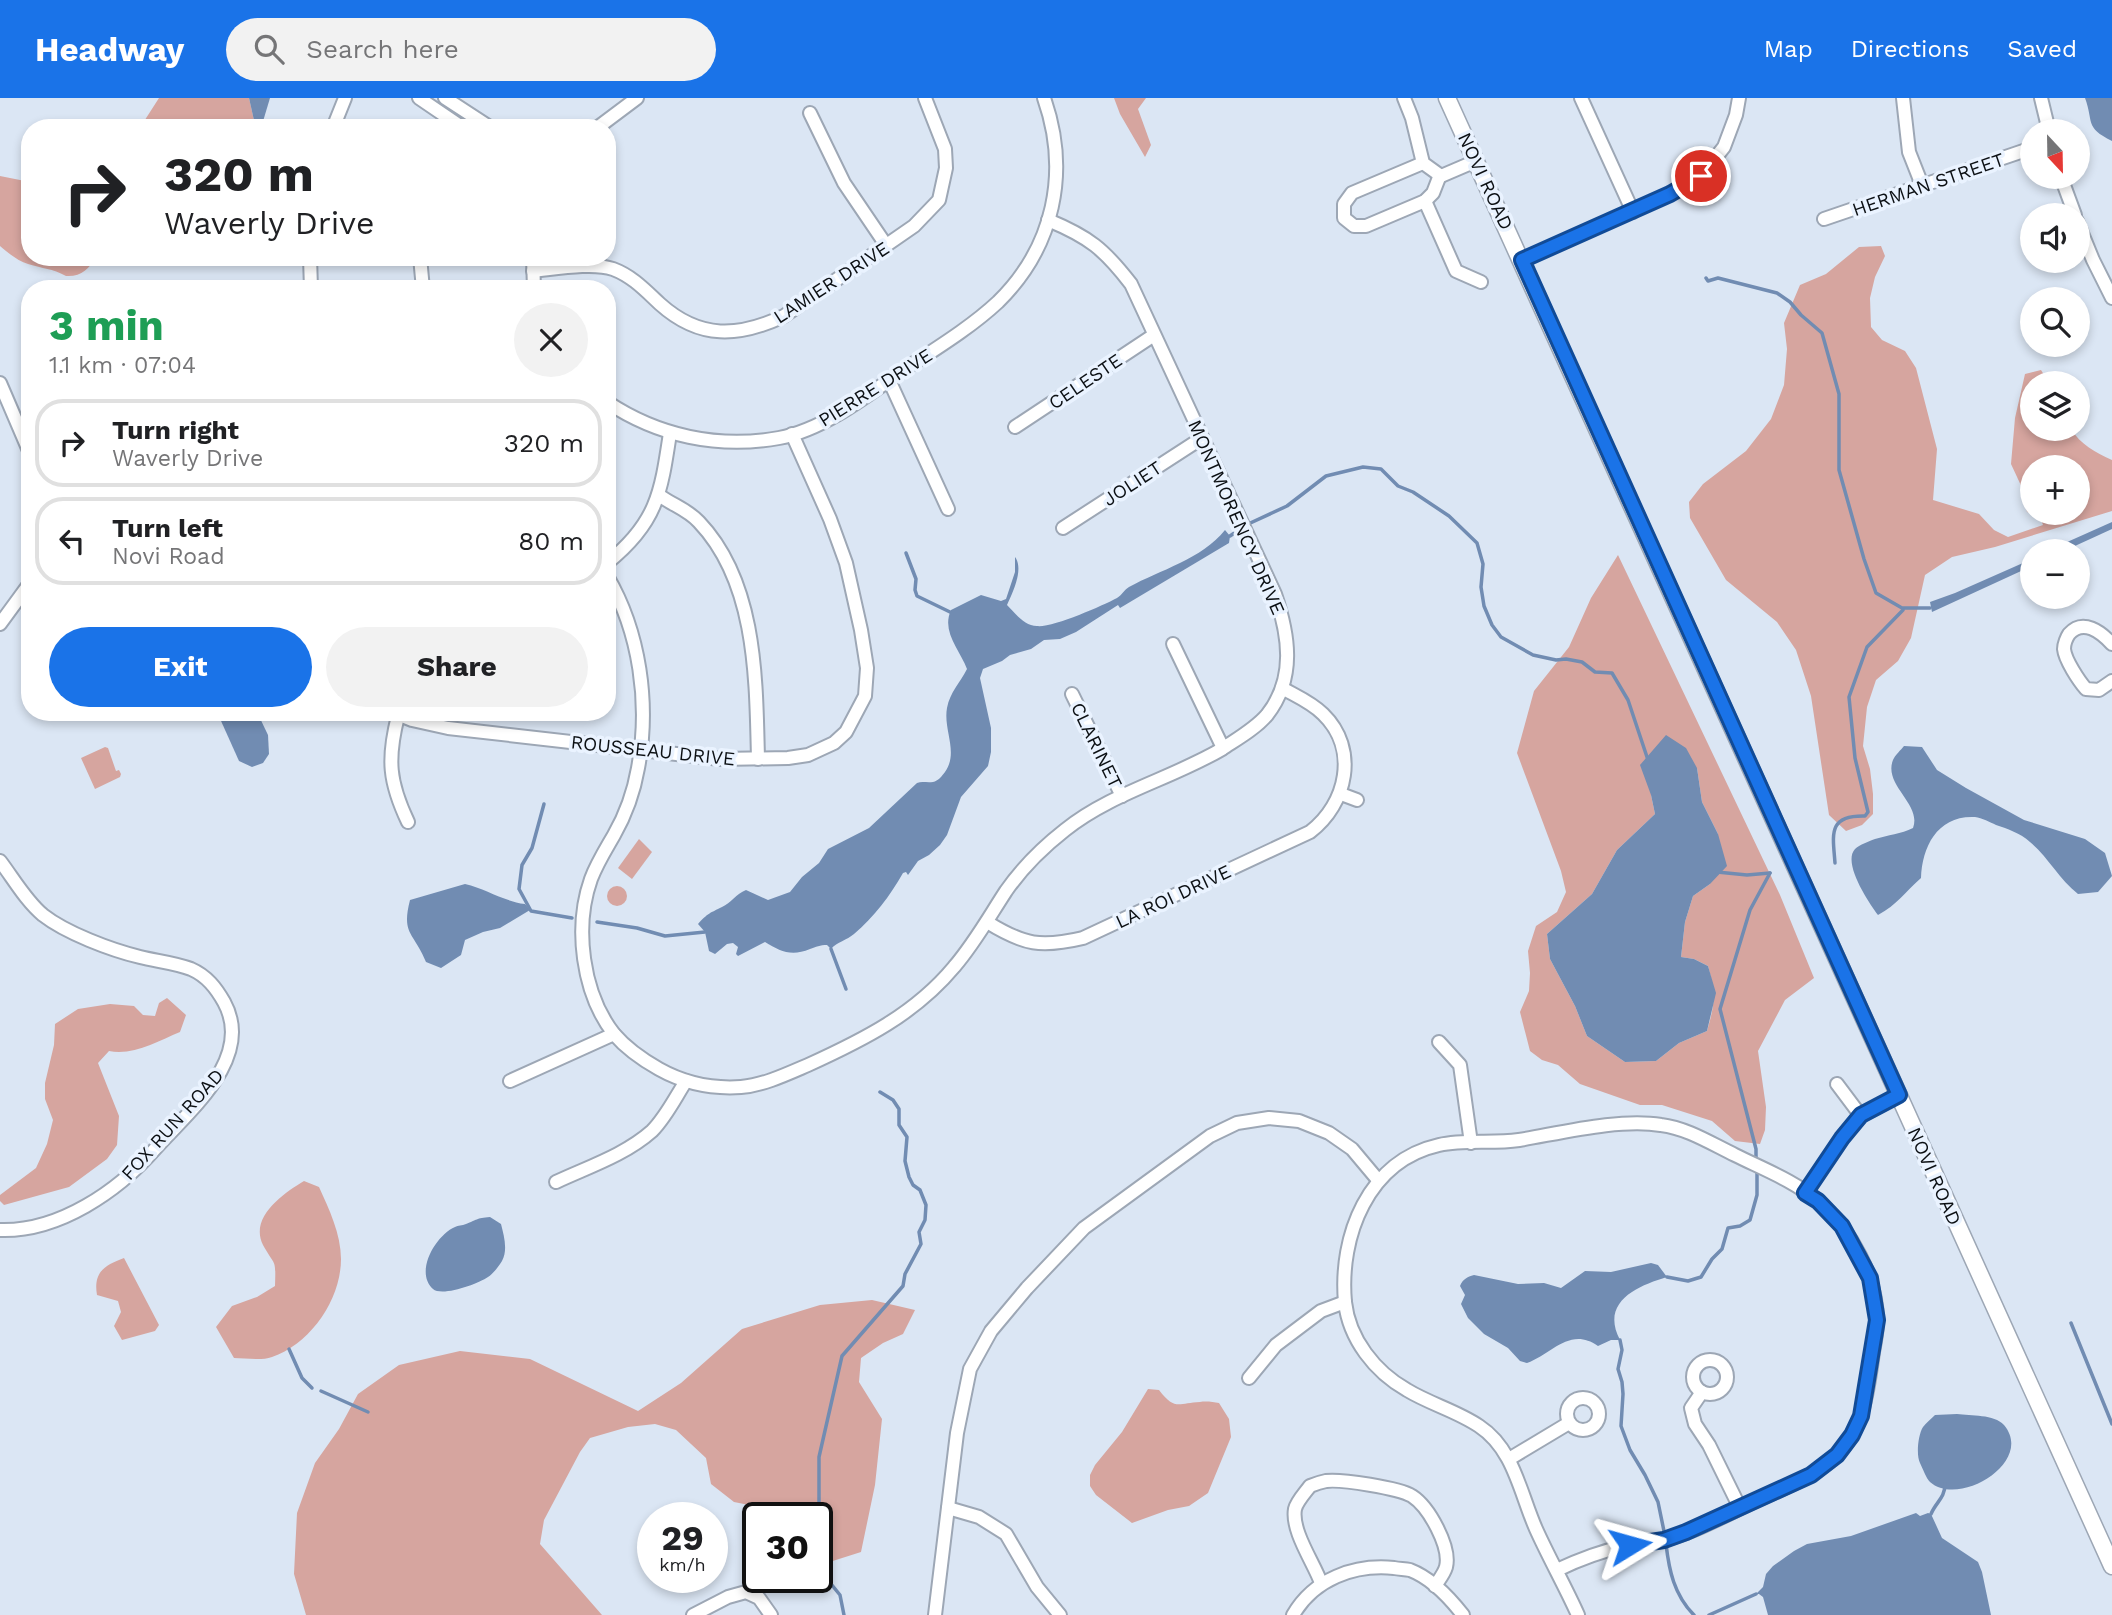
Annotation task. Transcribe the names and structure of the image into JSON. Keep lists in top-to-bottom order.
{
  "streets": {
    "main road": ["NOVI ROAD"],
    "street": [
      "HERMAN STREET",
      "LAMIER DRIVE",
      "CELESTE",
      "PIERRE DRIVE",
      "JOLIET",
      "MONTMORENCY DRIVE",
      "CLARINET",
      "ROUSSEAU DRIVE",
      "LA ROI DRIVE",
      "FOX RUN ROAD"
    ]
  },
  "crossings": [
    ["CELESTE", "MONTMORENCY DRIVE"],
    ["PIERRE DRIVE", "MONTMORENCY DRIVE"],
    ["PIERRE DRIVE", "ROUSSEAU DRIVE"],
    ["JOLIET", "MONTMORENCY DRIVE"],
    ["MONTMORENCY DRIVE", "CLARINET"],
    ["MONTMORENCY DRIVE", "ROUSSEAU DRIVE"],
    ["MONTMORENCY DRIVE", "LA ROI DRIVE"]
  ],
  "north": "bottom",
  "page": {
    "header": "Headway",
    "search": "Search here",
    "nav": ["Map", "Directions", "Saved"],
    "map_buttons": ["+", "−"],
    "turn": ["320 m", "Waverly Drive"],
    "heading": ["3 min", "1.1 km · 07:04"],
    "list": [
      {
        "name": "Turn right",
        "note": "Waverly Drive",
        "value": "320 m"
      },
      {
        "name": "Turn left",
        "note": "Novi Road",
        "value": "80 m"
      }
    ],
    "buttons": ["Exit", "Share"],
    "speed": "29 km/h",
    "limit": "30"
  }
}
